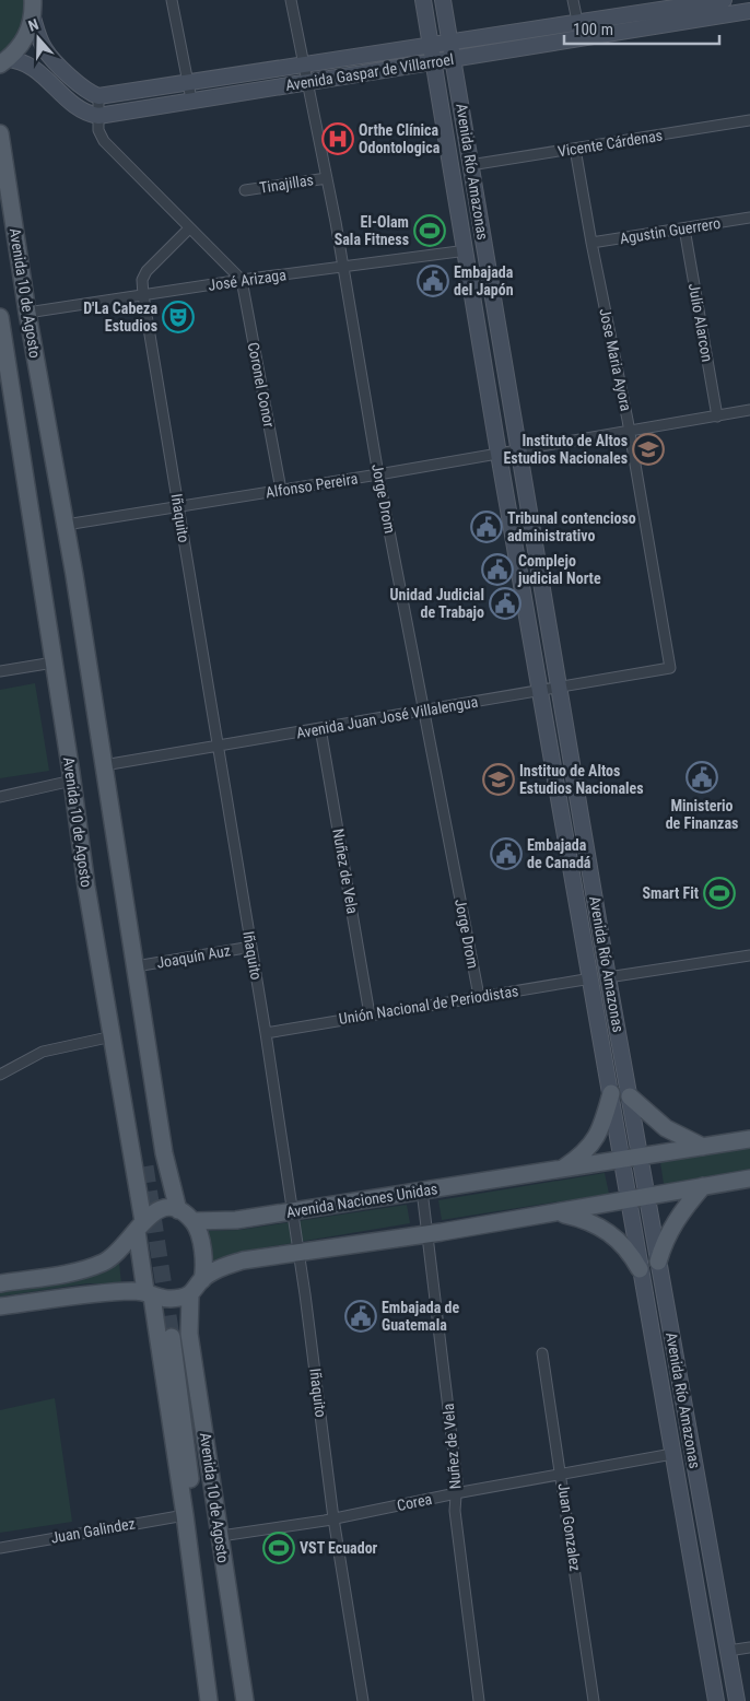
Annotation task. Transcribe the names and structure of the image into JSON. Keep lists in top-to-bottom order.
{
  "streets": {
    "main road": [
      "Avenida Gaspar de Villarroel",
      "Avenida Río Amazonas",
      "Avenida 10 de Agosto",
      "Avenida Naciones Unidas"
    ],
    "street": [
      "Vicente Cárdenas",
      "Tinajillas",
      "Agustin Guerrero",
      "José Arizaga",
      "Julio Alarcon",
      "Jose Maria Ayora",
      "Coronel Conor",
      "Alfonso Pereira",
      "Jorge Drom",
      "Iñaquito",
      "Avenida Juan José Villalengua",
      "Nuñez de Vela",
      "Joaquín Auz",
      "Unión Nacional de Periodistas",
      "Corea",
      "Juan Gonzalez",
      "Juan Galindez"
    ]
  },
  "crossings": [
    ["Avenida Gaspar de Villarroel", "Avenida Río Amazonas"],
    ["Avenida Gaspar de Villarroel", "Jorge Drom"],
    ["Vicente Cárdenas", "Avenida Río Amazonas"],
    ["Vicente Cárdenas", "Jose Maria Ayora"],
    ["Avenida Río Amazonas", "José Arizaga"],
    ["Avenida Río Amazonas", "Alfonso Pereira"],
    ["Avenida Río Amazonas", "Avenida Juan José Villalengua"],
    ["Avenida Río Amazonas", "Unión Nacional de Periodistas"],
    ["Avenida Río Amazonas", "Avenida Naciones Unidas"],
    ["Avenida Río Amazonas", "Corea"],
    ["Tinajillas", "Jorge Drom"],
    ["Agustin Guerrero", "Julio Alarcon"],
    ["Agustin Guerrero", "Jose Maria Ayora"],
    ["José Arizaga", "Avenida 10 de Agosto"],
    ["José Arizaga", "Coronel Conor"],
    ["José Arizaga", "Jorge Drom"],
    ["José Arizaga", "Iñaquito"],
    ["Avenida 10 de Agosto", "Alfonso Pereira"],
    ["Avenida 10 de Agosto", "Avenida Juan José Villalengua"],
    ["Avenida 10 de Agosto", "Joaquín Auz"],
    ["Avenida 10 de Agosto", "Avenida Naciones Unidas"],
    ["Avenida 10 de Agosto", "Corea"],
    ["Avenida 10 de Agosto", "Juan Galindez"],
    ["Julio Alarcon", "Alfonso Pereira"],
    ["Jose Maria Ayora", "Alfonso Pereira"],
    ["Jose Maria Ayora", "Avenida Juan José Villalengua"],
    ["Coronel Conor", "Alfonso Pereira"],
    ["Alfonso Pereira", "Jorge Drom"],
    ["Alfonso Pereira", "Iñaquito"],
    ["Jorge Drom", "Avenida Juan José Villalengua"],
    ["Jorge Drom", "Unión Nacional de Periodistas"],
    ["Iñaquito", "Avenida Juan José Villalengua"],
    ["Iñaquito", "Joaquín Auz"],
    ["Iñaquito", "Unión Nacional de Periodistas"],
    ["Iñaquito", "Avenida Naciones Unidas"],
    ["Iñaquito", "Corea"],
    ["Avenida Juan José Villalengua", "Nuñez de Vela"],
    ["Nuñez de Vela", "Unión Nacional de Periodistas"],
    ["Nuñez de Vela", "Avenida Naciones Unidas"],
    ["Nuñez de Vela", "Corea"],
    ["Corea", "Juan Gonzalez"]
  ],
  "places": {
    "hospital": ["Orthe Clínica Odontologica"],
    "sports": ["El-Olam Sala Fitness", "Smart Fit", "VST Ecuador"],
    "public building": [
      "Embajada del Japón",
      "Tribunal contencioso administrativo",
      "Complejo judicial Norte",
      "Unidad Judicial de Trabajo",
      "Ministerio de Finanzas",
      "Embajada de Canadá",
      "Embajada de Guatemala"
    ],
    "theatre": ["D'La Cabeza Estudios"],
    "school or university": ["Instituto de Altos Estudios Nacionales", "Instituo de Altos Estudios Nacionales"]
  },
  "scale_bar": "100 m",
  "north": "top"
}
